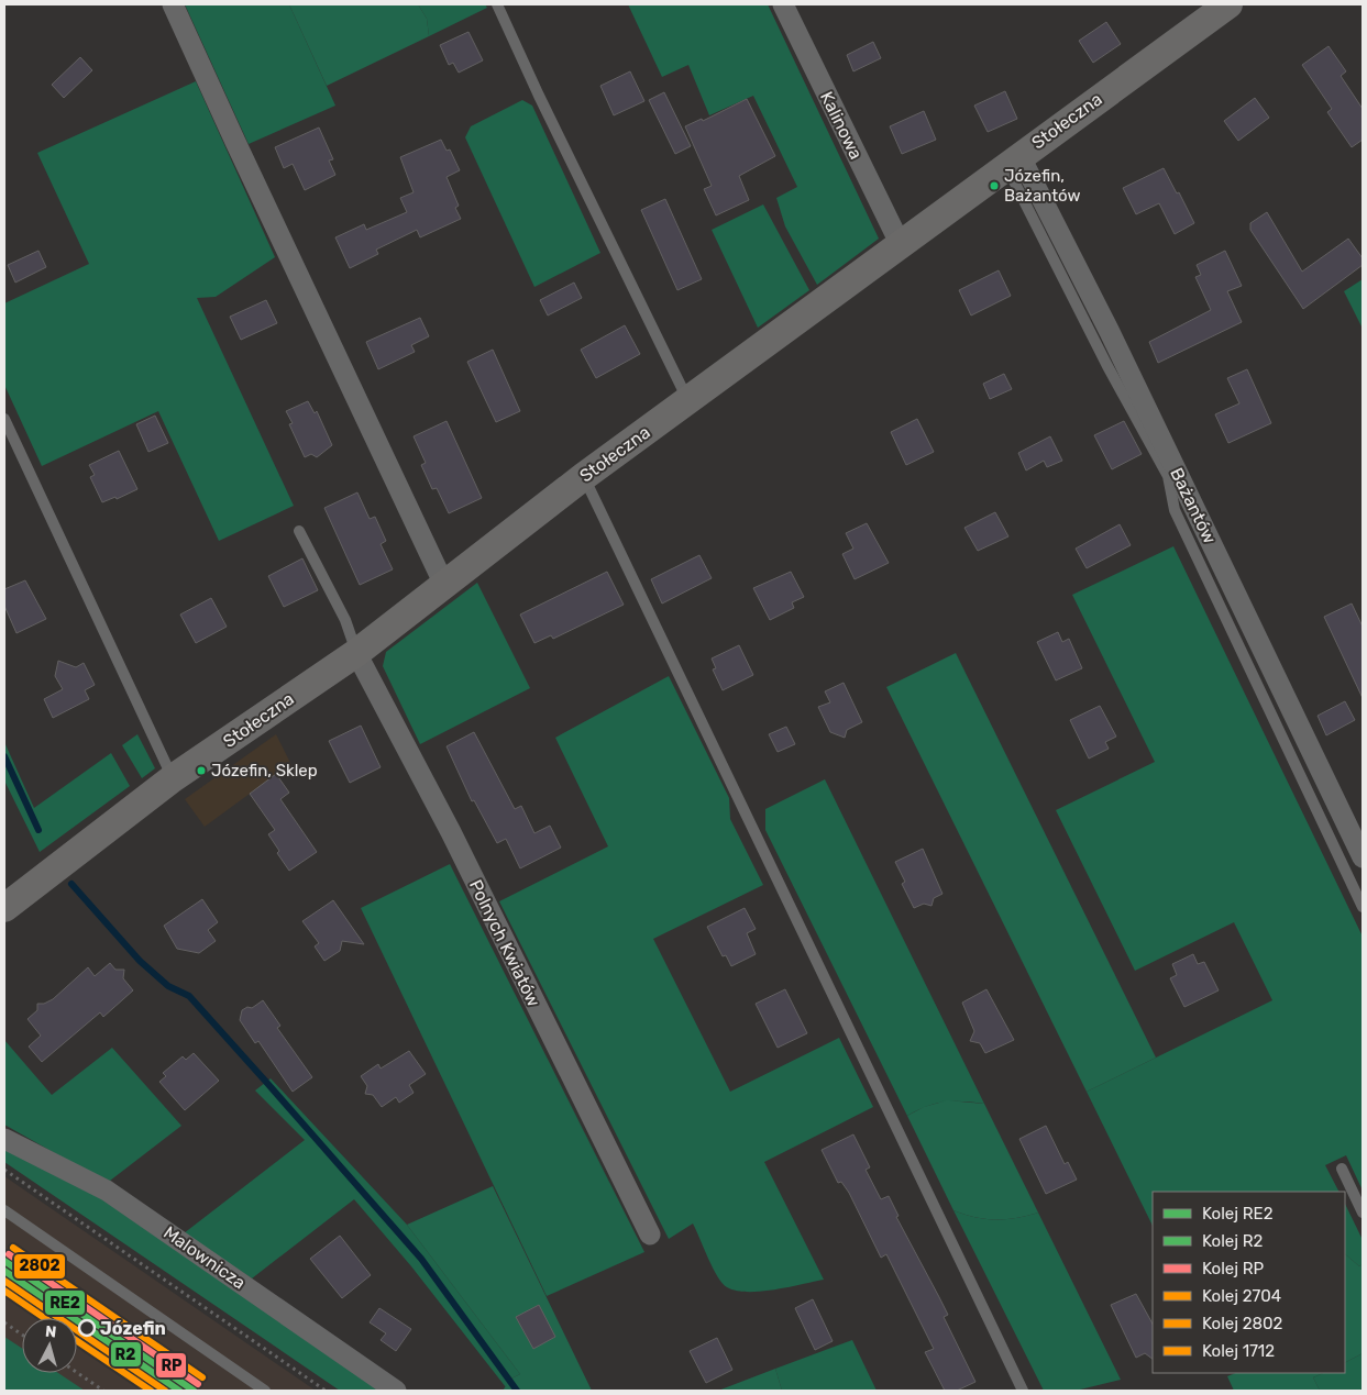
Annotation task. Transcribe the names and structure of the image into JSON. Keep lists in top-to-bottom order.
{
  "streets": {
    "street": [
      "Stołeczna",
      "Kalinowa",
      "Bażantów",
      "Polnych Kwiatów",
      "Malownicza"
    ]
  },
  "crossings": [
    ["Stołeczna", "Kalinowa"],
    ["Stołeczna", "Bażantów"],
    ["Stołeczna", "Polnych Kwiatów"]
  ],
  "places": ["Józefin, Bażantów", "Józefin, Sklep", "Józefin"],
  "lines": [
    "rail line 2802",
    "rail line RP",
    "rail line RE2",
    "rail line R2",
    "rail line 2704",
    "rail line 1712"
  ],
  "legend": [
    "Kolej RE2",
    "Kolej R2",
    "Kolej RP",
    "Kolej 2704",
    "Kolej 2802",
    "Kolej 1712"
  ],
  "north": "top"
}
